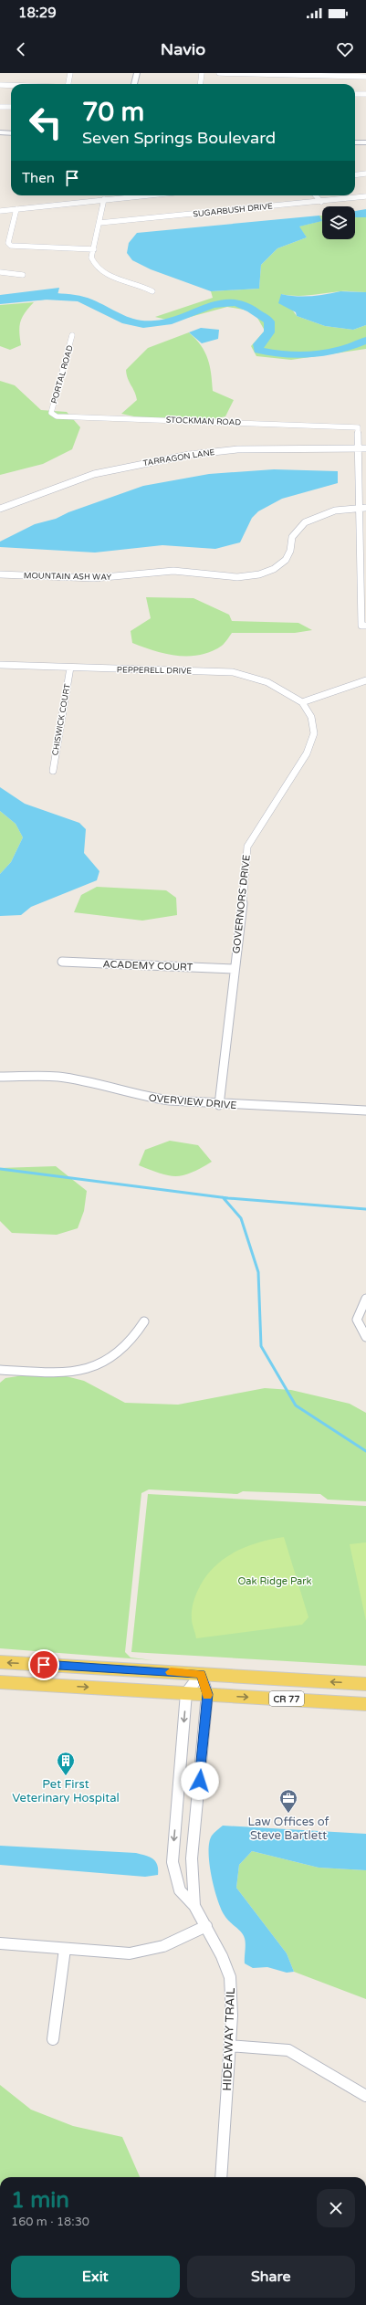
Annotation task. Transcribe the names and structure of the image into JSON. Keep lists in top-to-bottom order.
{
  "streets": {
    "main road": ["CR 77"],
    "street": [
      "SUGARBUSH DRIVE",
      "PORTAL ROAD",
      "STOCKMAN ROAD",
      "TARRAGON LANE",
      "MOUNTAIN ASH WAY",
      "PEPPERELL DRIVE",
      "CHISWICK COURT",
      "GOVERNORS DRIVE",
      "ACADEMY COURT",
      "OVERVIEW DRIVE",
      "HIDEAWAY TRAIL"
    ]
  },
  "crossings": [
    ["PORTAL ROAD", "STOCKMAN ROAD"],
    ["STOCKMAN ROAD", "TARRAGON LANE"],
    ["PEPPERELL DRIVE", "CHISWICK COURT"],
    ["PEPPERELL DRIVE", "GOVERNORS DRIVE"],
    ["GOVERNORS DRIVE", "ACADEMY COURT"],
    ["GOVERNORS DRIVE", "OVERVIEW DRIVE"],
    ["CR 77", "HIDEAWAY TRAIL"]
  ],
  "parks": ["Oak Ridge Park"],
  "places": {
    "building": ["Pet First Veterinary Hospital"],
    "office": ["Law Offices of Steve Bartlett"]
  },
  "page": {
    "status": "18:29",
    "header": "Navio",
    "turn": ["70 m", "Seven Springs Boulevard"],
    "then": "Then",
    "heading": ["1 min", "160 m · 18:30"],
    "buttons": ["Exit", "Share"]
  }
}
